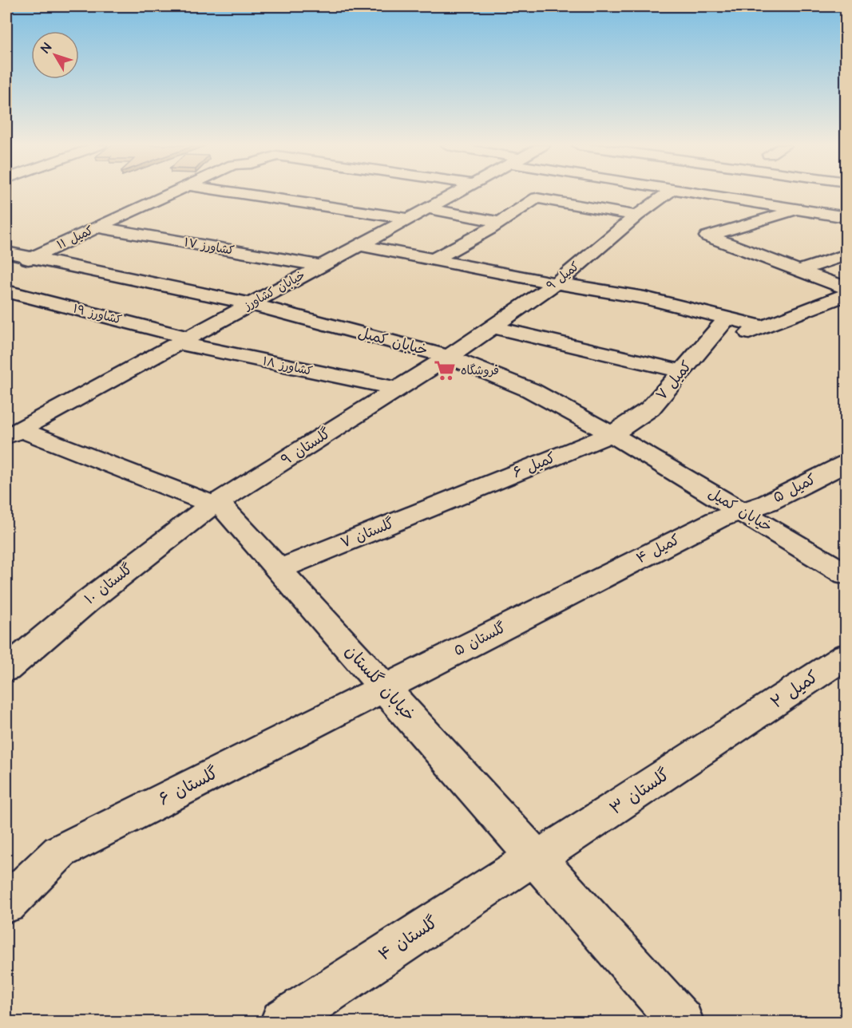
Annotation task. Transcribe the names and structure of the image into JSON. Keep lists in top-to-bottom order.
{
  "streets": {
    "street": [
      "کمیل ۱۱",
      "کشاورز ۱۷",
      "کمیل ۹",
      "خیابان کشاورز",
      "کشاورز ۱۹",
      "خیابان کمیل",
      "کشاورز ۱۸",
      "کمیل ۷",
      "گلستان ۹",
      "کمیل ۶",
      "کمیل ۵",
      "گلستان ۷",
      "کمیل ۴",
      "گلستان ۱۰",
      "گلستان ۵",
      "خیابان گلستان",
      "کمیل ۲",
      "گلستان ۶",
      "گلستان ۳",
      "گلستان ۴"
    ]
  },
  "crossings": [
    ["کمیل ۱۱", "کشاورز ۱۷"],
    ["کمیل ۱۱", "خیابان کمیل"],
    ["کشاورز ۱۷", "خیابان کشاورز"],
    ["کمیل ۹", "خیابان کمیل"],
    ["کمیل ۹", "گلستان ۹"],
    ["خیابان کشاورز", "کشاورز ۱۹"],
    ["خیابان کشاورز", "خیابان کمیل"],
    ["خیابان کشاورز", "کشاورز ۱۸"],
    ["خیابان کشاورز", "خیابان گلستان"],
    ["کشاورز ۱۹", "کشاورز ۱۸"],
    ["خیابان کمیل", "کمیل ۷"],
    ["خیابان کمیل", "گلستان ۹"],
    ["خیابان کمیل", "کمیل ۶"],
    ["خیابان کمیل", "کمیل ۵"],
    ["خیابان کمیل", "کمیل ۴"],
    ["کشاورز ۱۸", "گلستان ۹"],
    ["کمیل ۷", "کمیل ۶"],
    ["گلستان ۹", "گلستان ۱۰"],
    ["گلستان ۹", "خیابان گلستان"],
    ["کمیل ۶", "گلستان ۷"],
    ["کمیل ۵", "کمیل ۴"],
    ["گلستان ۷", "خیابان گلستان"],
    ["کمیل ۴", "گلستان ۵"],
    ["گلستان ۱۰", "خیابان گلستان"],
    ["گلستان ۵", "خیابان گلستان"],
    ["گلستان ۵", "گلستان ۶"],
    ["خیابان گلستان", "گلستان ۶"],
    ["خیابان گلستان", "گلستان ۳"],
    ["خیابان گلستان", "گلستان ۴"],
    ["کمیل ۲", "گلستان ۳"],
    ["گلستان ۳", "گلستان ۴"]
  ],
  "places": {
    "supermarket": ["فروشگاه"]
  },
  "north": "top left"
}
